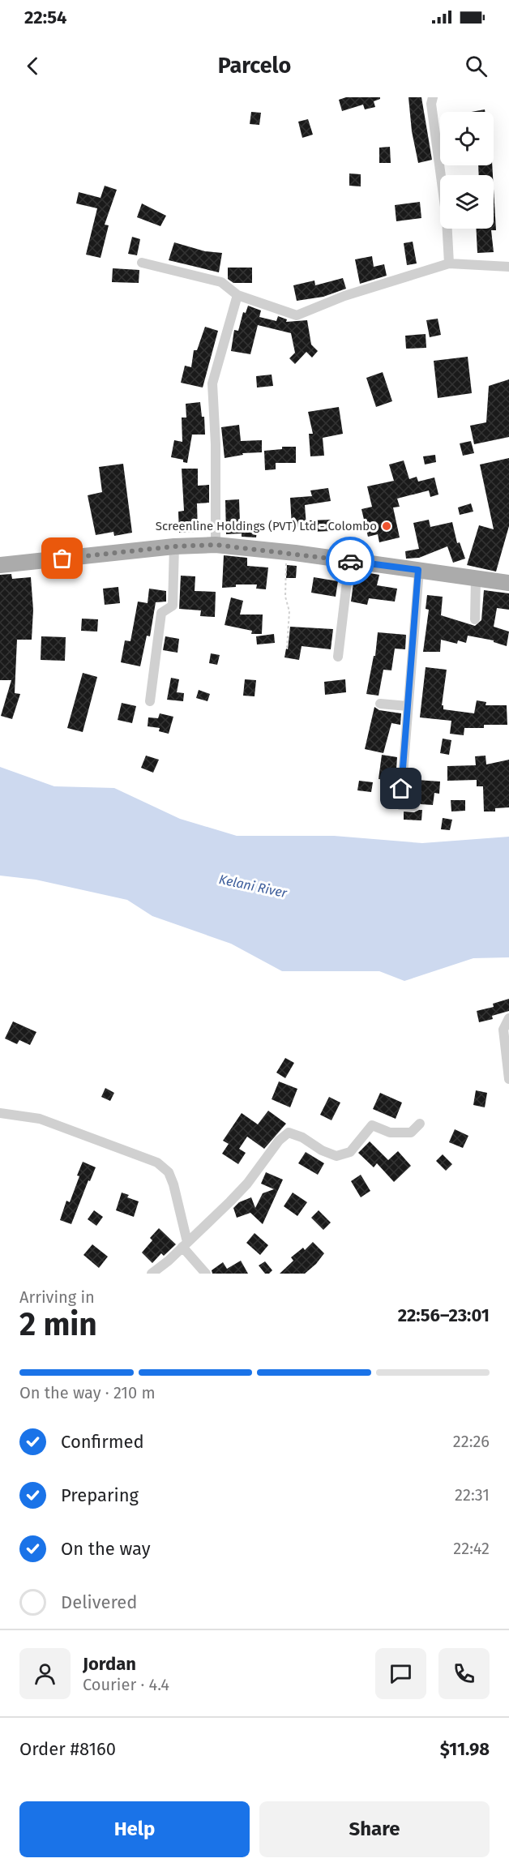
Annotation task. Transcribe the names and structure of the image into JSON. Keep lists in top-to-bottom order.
{
  "water": ["Kelani River"],
  "places": ["Screenline Holdings (PVT) Ltd - Colombo"],
  "page": {
    "status": "22:54",
    "header": "Parcelo",
    "heading": ["2 min", "Arriving in", "22:56–23:01"],
    "panel": [
      "Jordan",
      "Courier · 4.4",
      "Order #8160",
      "$11.98"
    ],
    "bar": "On the way · 210 m",
    "list": [
      ["Confirmed", "22:26"],
      ["Preparing", "22:31"],
      ["On the way", "22:42"],
      "Delivered"
    ],
    "buttons": ["Help", "Share"]
  }
}
